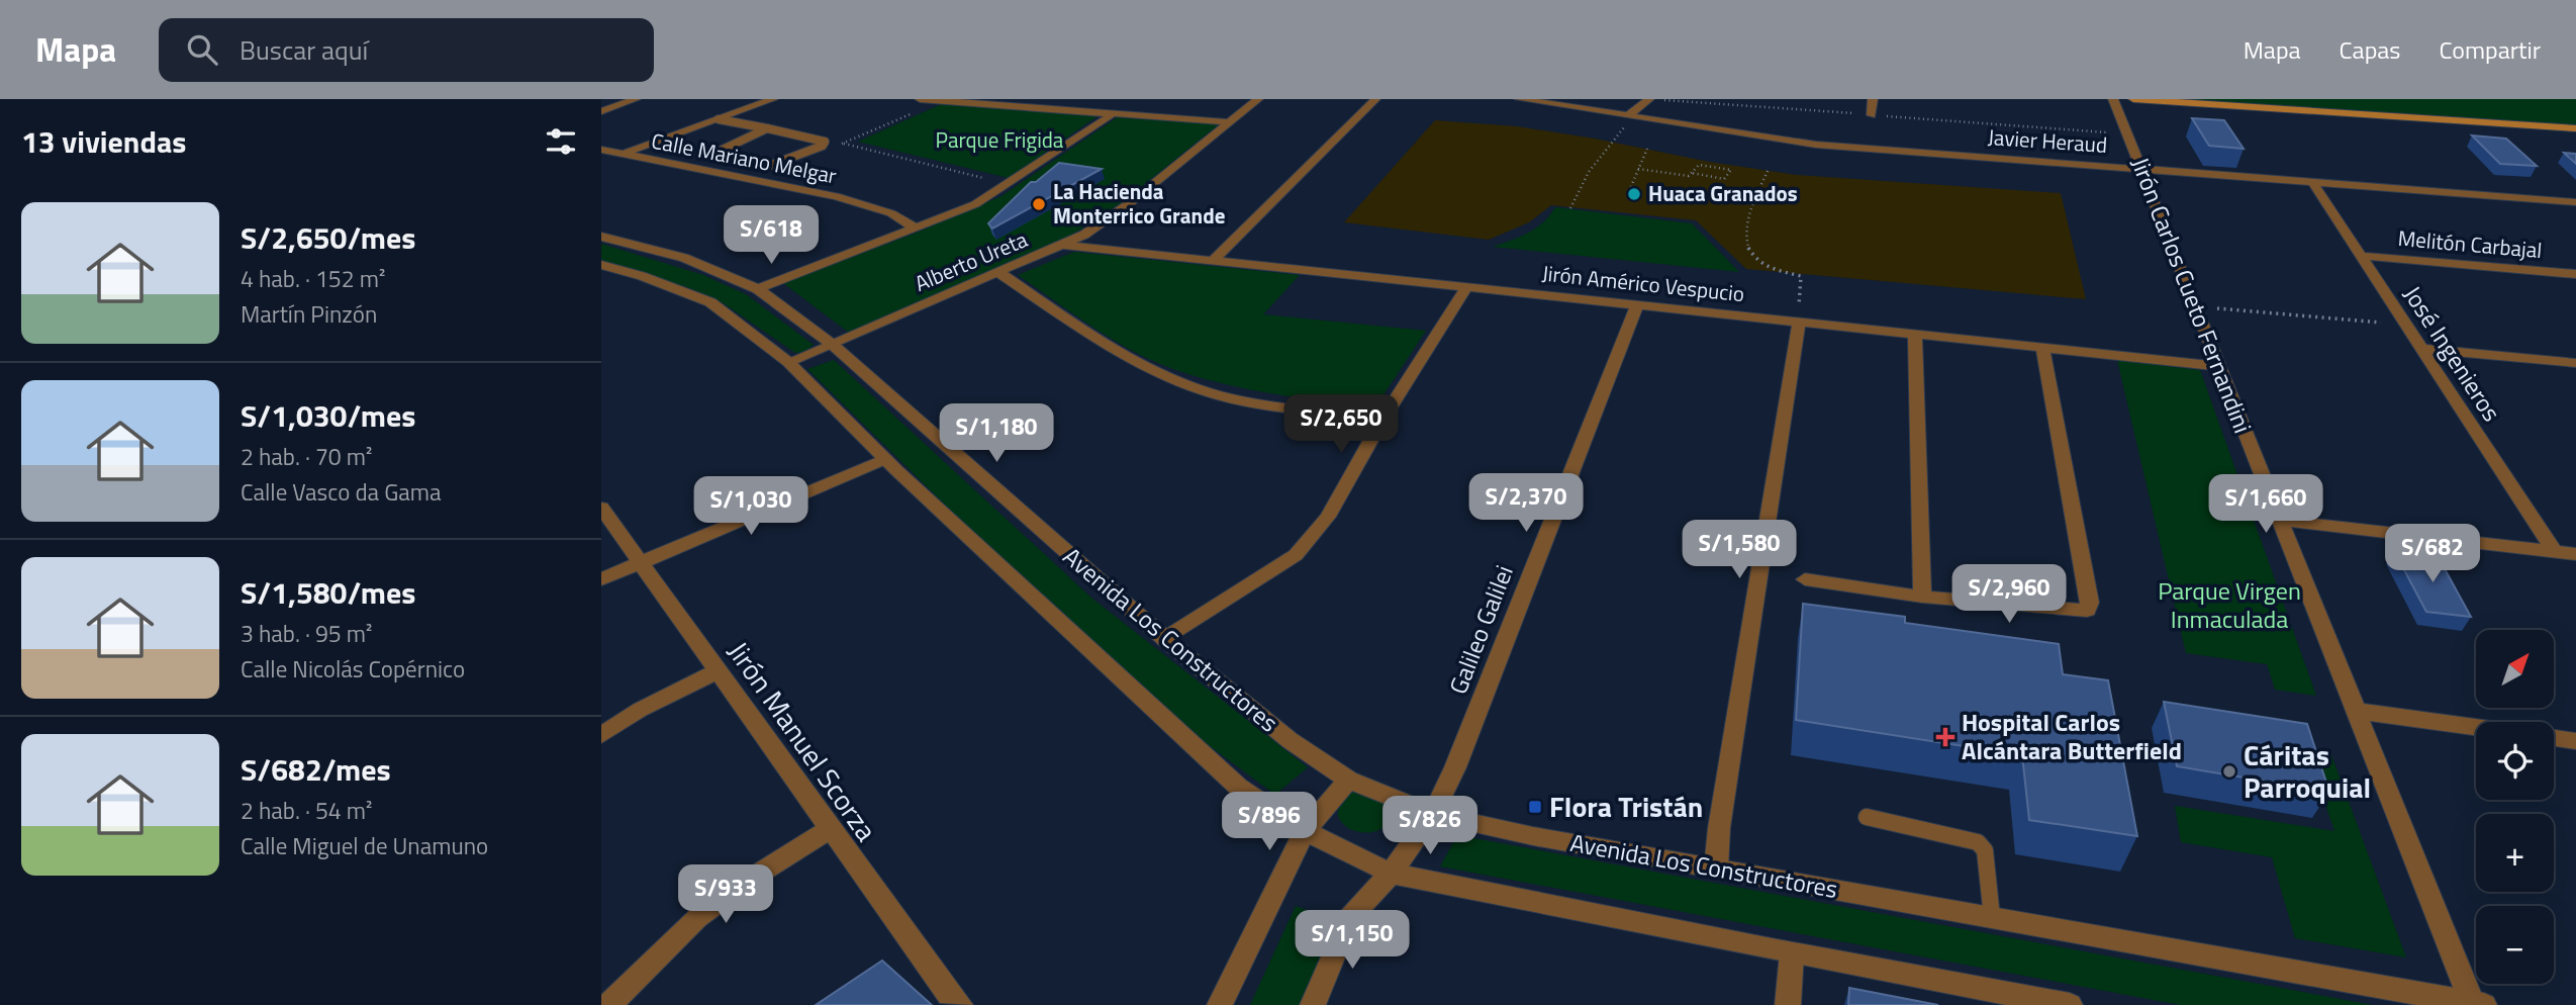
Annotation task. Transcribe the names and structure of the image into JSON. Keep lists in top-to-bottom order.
{
  "streets": {
    "street": [
      "Javier Heraud",
      "Calle Mariano Melgar",
      "Melitón Carbajal",
      "Alberto Ureta",
      "Jirón Américo Vespucio",
      "Jirón Carlos Cueto Fernandini",
      "José Ingenieros",
      "Galileo Galilei",
      "Avenida Los Constructores",
      "Jirón Manuel Scorza"
    ]
  },
  "crossings": [
    ["Javier Heraud", "Jirón Carlos Cueto Fernandini"],
    ["Javier Heraud", "José Ingenieros"],
    ["Melitón Carbajal", "José Ingenieros"],
    ["Alberto Ureta", "Jirón Américo Vespucio"],
    ["Alberto Ureta", "Avenida Los Constructores"],
    ["Jirón Américo Vespucio", "Jirón Carlos Cueto Fernandini"],
    ["Jirón Américo Vespucio", "Galileo Galilei"],
    ["Jirón Carlos Cueto Fernandini", "Avenida Los Constructores"],
    ["Galileo Galilei", "Avenida Los Constructores"]
  ],
  "parks": ["Parque Frigida", "Parque Virgen Inmaculada"],
  "places": {
    "other": ["Huaca Granados", "La Hacienda Monterrico Grande", "Cáritas Parroquial"],
    "health": ["Hospital Carlos Alcántara Butterfield"],
    "transit": ["Flora Tristán"]
  },
  "north": "top right",
  "page": {
    "header": "Mapa",
    "search": "Buscar aquí",
    "nav": ["Mapa", "Capas", "Compartir"],
    "heading": "13 viviendas",
    "list": [
      {
        "name": "S/2,650/mes",
        "note": "4 hab. · 152 m² · Martín Pinzón"
      },
      {
        "name": "S/1,030/mes",
        "note": "2 hab. · 70 m² · Calle Vasco da Gama"
      },
      {
        "name": "S/1,580/mes",
        "note": "3 hab. · 95 m² · Calle Nicolás Copérnico"
      },
      {
        "name": "S/682/mes",
        "note": "2 hab. · 54 m² · Calle Miguel de Unamuno"
      }
    ],
    "price": [
      "S/618",
      "S/2,650",
      "S/1,180",
      "S/2,370",
      "S/1,660",
      "S/1,030",
      "S/1,580",
      "S/682",
      "S/2,960",
      "S/896",
      "S/826",
      "S/933",
      "S/1,150"
    ],
    "map_buttons": ["+", "−"]
  }
}
